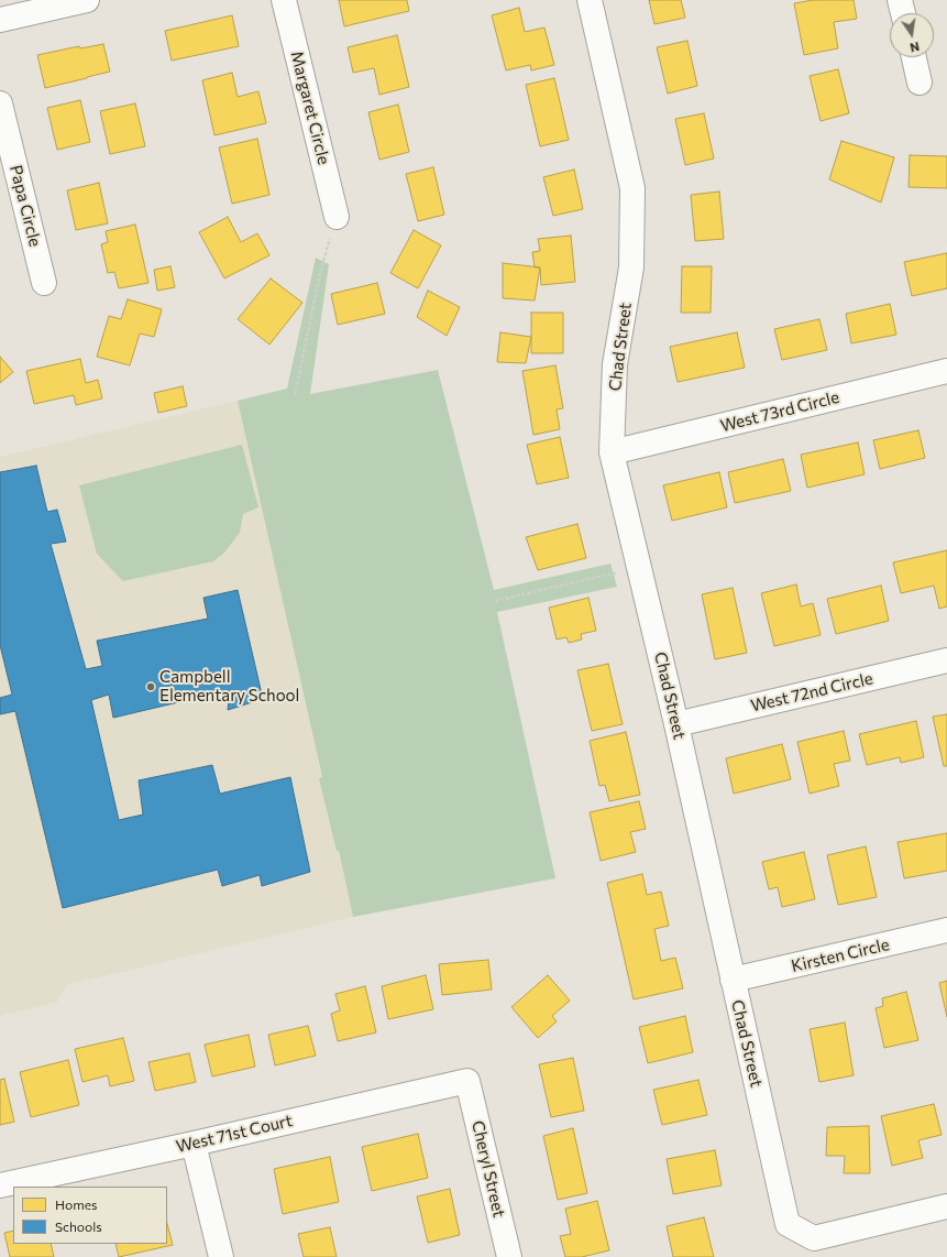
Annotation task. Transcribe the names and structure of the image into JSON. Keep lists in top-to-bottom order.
{
  "streets": {
    "street": [
      "Margaret Circle",
      "Papa Circle",
      "Chad Street",
      "West 73rd Circle",
      "West 72nd Circle",
      "Kirsten Circle",
      "West 71st Court",
      "Cheryl Street"
    ]
  },
  "crossings": [
    ["Chad Street", "West 73rd Circle"],
    ["Chad Street", "West 72nd Circle"],
    ["Chad Street", "Kirsten Circle"],
    ["West 71st Court", "Cheryl Street"]
  ],
  "places": ["Campbell Elementary School"],
  "legend": ["Homes", "Schools"],
  "north": "bottom"
}
